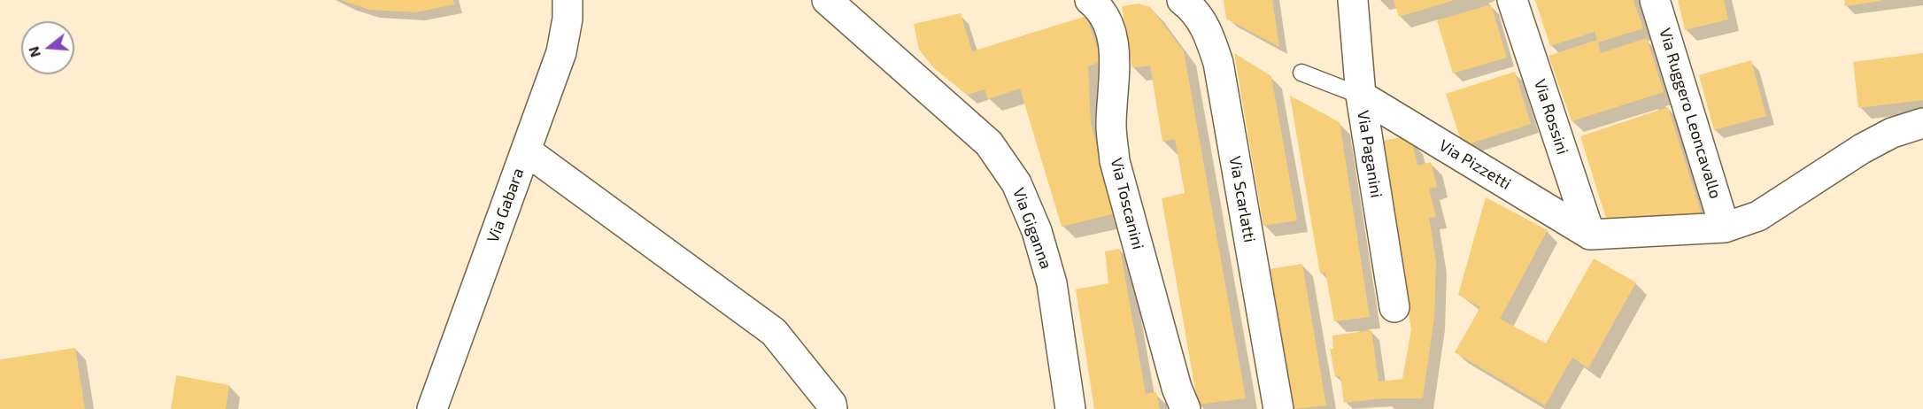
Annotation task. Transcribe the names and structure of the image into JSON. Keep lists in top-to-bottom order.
{
  "streets": {
    "street": [
      "Via Ruggero Leoncavallo",
      "Via Rossini",
      "Via Paganini",
      "Via Pizzetti",
      "Via Scarlatti",
      "Via Toscanini",
      "Via Gabara",
      "Via Giganna"
    ]
  },
  "crossings": [
    ["Via Rossini", "Via Pizzetti"],
    ["Via Paganini", "Via Pizzetti"]
  ],
  "north": "left"
}
